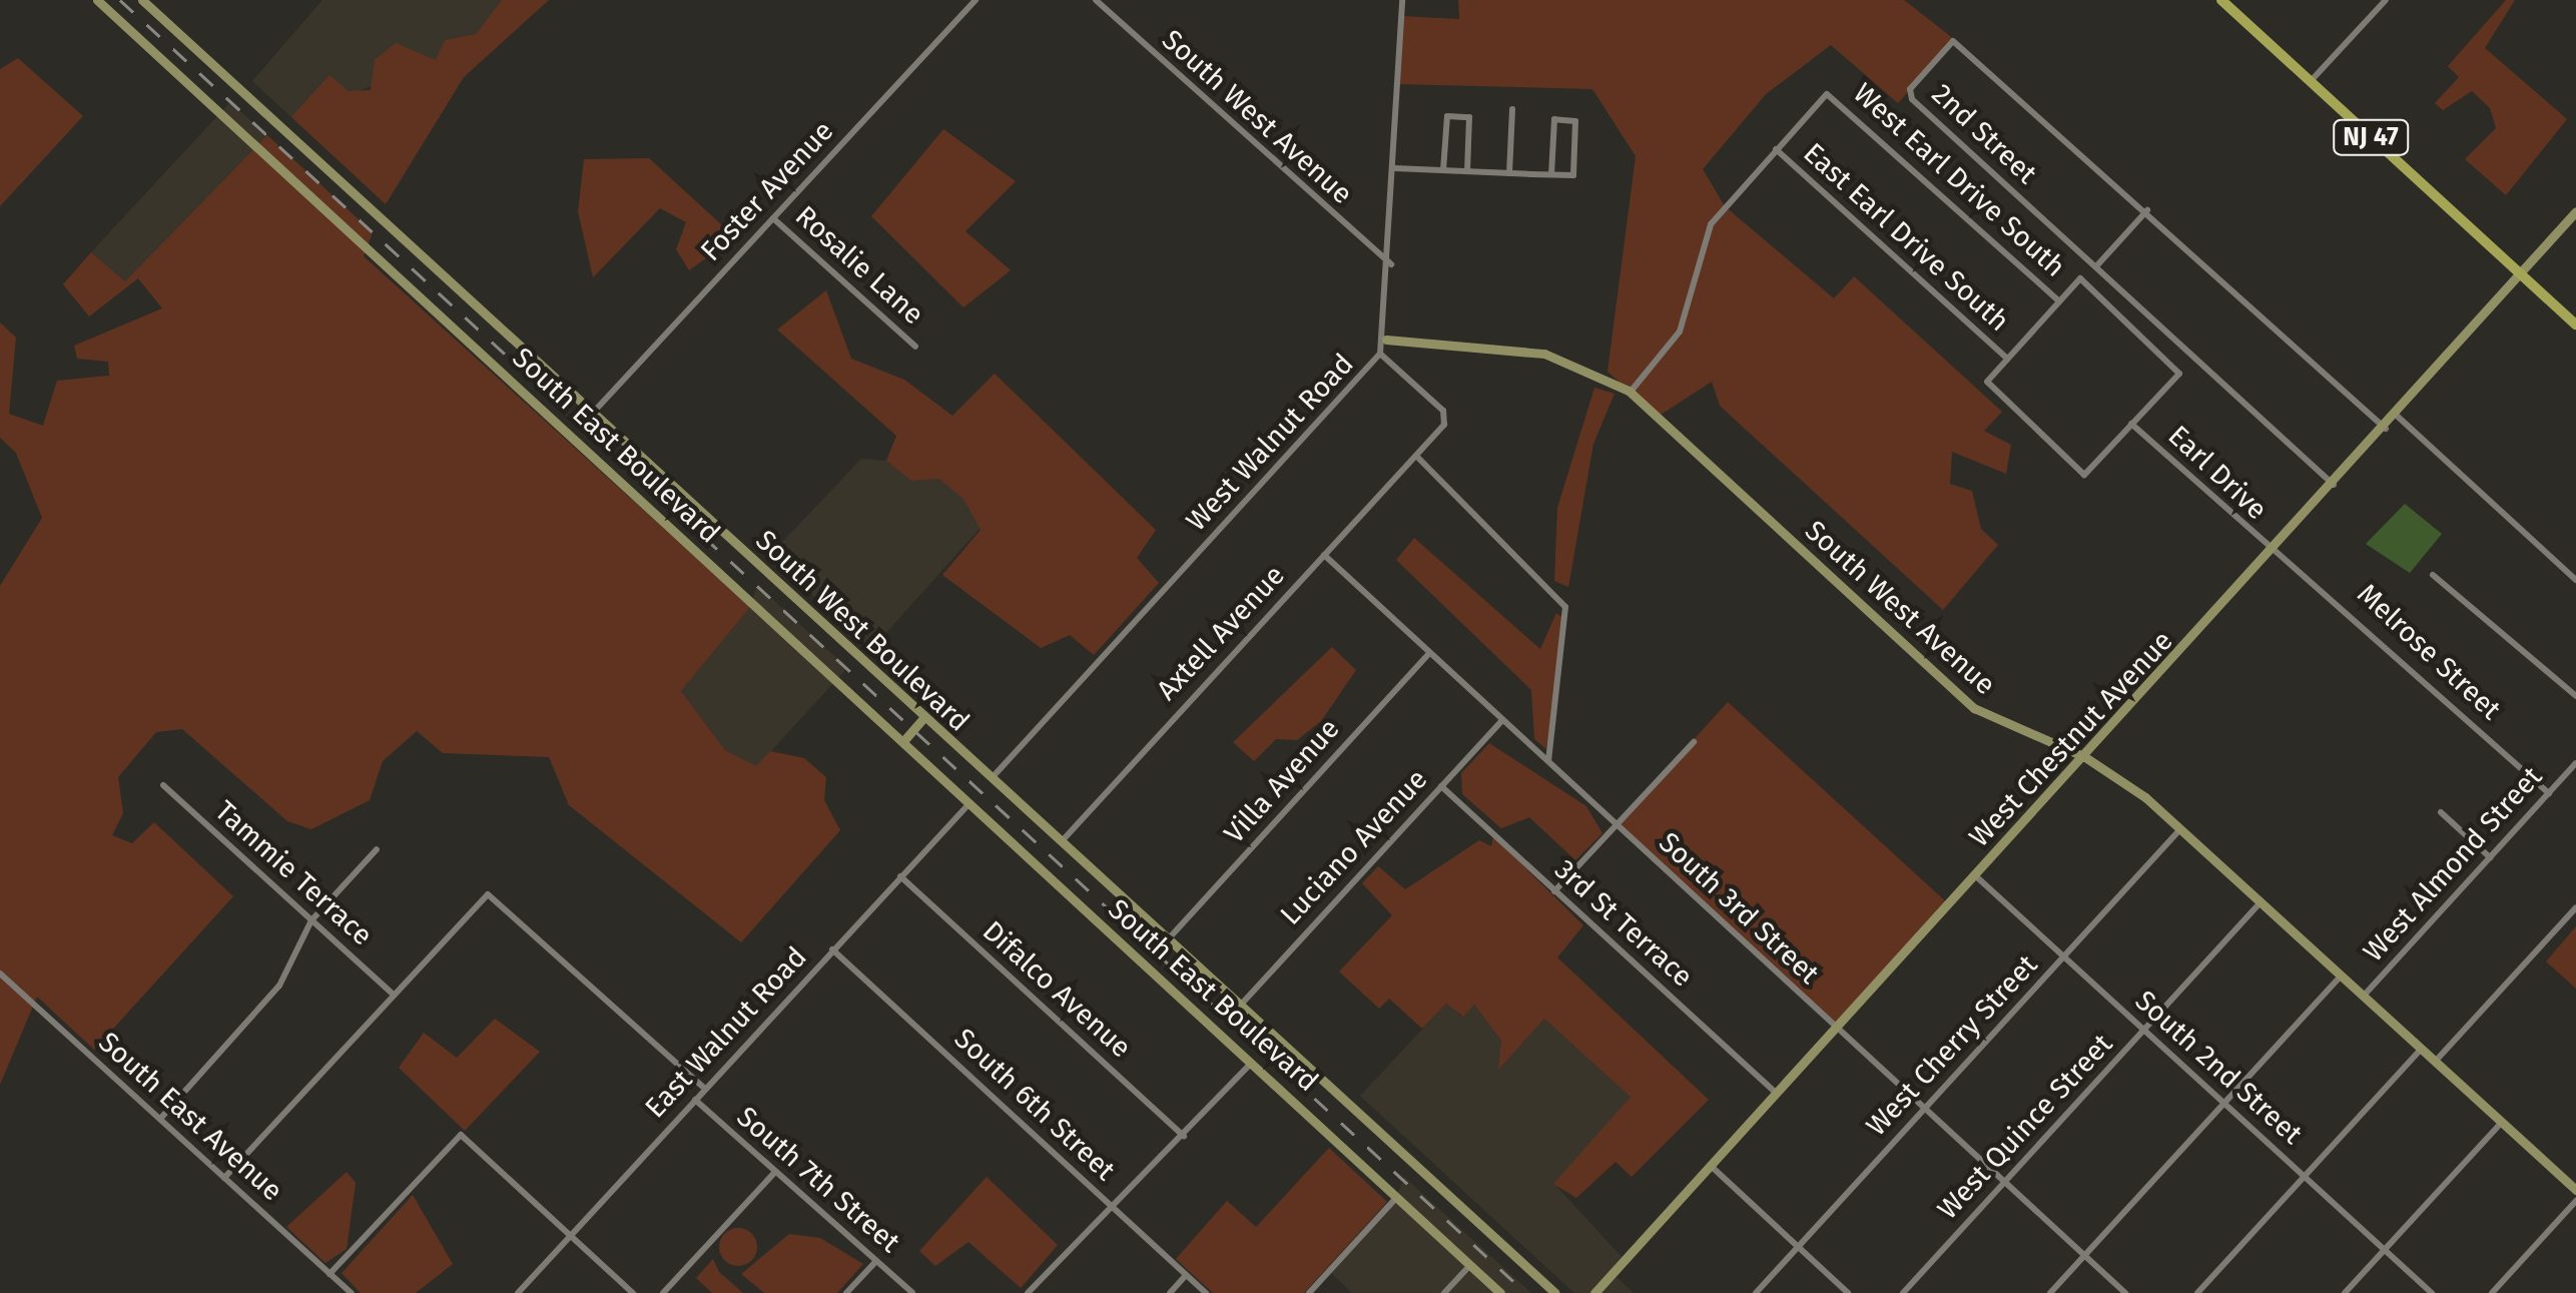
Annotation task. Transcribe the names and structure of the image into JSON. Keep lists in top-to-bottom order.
{
  "streets": {
    "main road": [
      "South West Avenue",
      "NJ 47",
      "South East Boulevard",
      "South West Boulevard",
      "West Chestnut Avenue"
    ],
    "street": [
      "2nd Street",
      "West Earl Drive South",
      "Foster Avenue",
      "East Earl Drive South",
      "Rosalie Lane",
      "West Walnut Road",
      "Earl Drive",
      "Axtell Avenue",
      "Melrose Street",
      "Villa Avenue",
      "Luciano Avenue",
      "West Almond Street",
      "Tammie Terrace",
      "South 3rd Street",
      "3rd St Terrace",
      "Difalco Avenue",
      "East Walnut Road",
      "West Cherry Street",
      "South 2nd Street",
      "South 6th Street",
      "South East Avenue",
      "West Quince Street",
      "South 7th Street"
    ]
  },
  "crossings": [
    ["South West Avenue", "West Walnut Road"],
    ["South West Avenue", "West Chestnut Avenue"],
    ["South West Avenue", "West Almond Street"],
    ["South West Avenue", "West Cherry Street"],
    ["South West Avenue", "West Quince Street"],
    ["2nd Street", "West Chestnut Avenue"],
    ["NJ 47", "West Chestnut Avenue"],
    ["West Earl Drive South", "East Earl Drive South"],
    ["Foster Avenue", "Rosalie Lane"],
    ["Foster Avenue", "South West Boulevard"],
    ["West Walnut Road", "South West Boulevard"],
    ["West Walnut Road", "Axtell Avenue"],
    ["South East Boulevard", "East Walnut Road"],
    ["Earl Drive", "Melrose Street"],
    ["Earl Drive", "West Chestnut Avenue"],
    ["South West Boulevard", "Axtell Avenue"],
    ["South West Boulevard", "Villa Avenue"],
    ["South West Boulevard", "Luciano Avenue"],
    ["Axtell Avenue", "South 3rd Street"],
    ["Melrose Street", "West Chestnut Avenue"],
    ["Melrose Street", "West Almond Street"],
    ["West Chestnut Avenue", "South 3rd Street"],
    ["West Chestnut Avenue", "3rd St Terrace"],
    ["West Chestnut Avenue", "South 2nd Street"],
    ["Villa Avenue", "South 3rd Street"],
    ["Luciano Avenue", "South 3rd Street"],
    ["Luciano Avenue", "3rd St Terrace"],
    ["West Almond Street", "South 3rd Street"],
    ["West Almond Street", "South 2nd Street"],
    ["South 3rd Street", "West Cherry Street"],
    ["South 3rd Street", "West Quince Street"],
    ["Difalco Avenue", "East Walnut Road"],
    ["East Walnut Road", "South 6th Street"],
    ["East Walnut Road", "South 7th Street"],
    ["West Cherry Street", "South 2nd Street"],
    ["South 2nd Street", "West Quince Street"]
  ]
}
